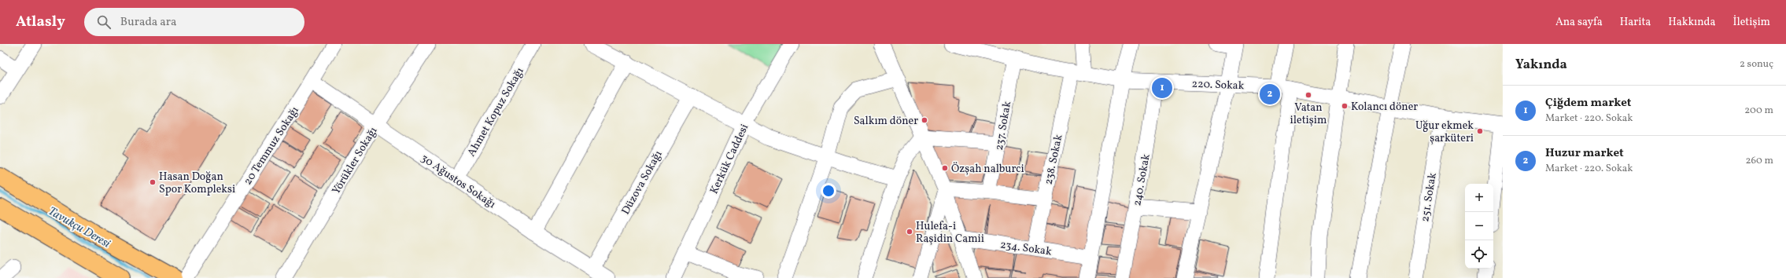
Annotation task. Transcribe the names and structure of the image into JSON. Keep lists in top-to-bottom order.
{
  "streets": {
    "street": [
      "220. Sokak",
      "Ahmet Kopuz Sokağı",
      "237. Sokak",
      "20 Temmuz Sokağı",
      "Kerkük Caddesi",
      "238. Sokak",
      "Yörükler Sokağı",
      "240. Sokak",
      "30 Ağustos Sokağı",
      "Düzova Sokağı",
      "251. Sokak",
      "234. Sokak"
    ]
  },
  "crossings": [
    ["220. Sokak", "237. Sokak"],
    ["220. Sokak", "238. Sokak"],
    ["220. Sokak", "240. Sokak"],
    ["220. Sokak", "251. Sokak"],
    ["Ahmet Kopuz Sokağı", "30 Ağustos Sokağı"],
    ["20 Temmuz Sokağı", "30 Ağustos Sokağı"],
    ["238. Sokak", "234. Sokak"],
    ["Yörükler Sokağı", "30 Ağustos Sokağı"],
    ["30 Ağustos Sokağı", "Düzova Sokağı"]
  ],
  "water": ["Tavukçu Deresi"],
  "places": [
    "Vatan iletişim",
    "Kolancı döner",
    "Salkım döner",
    "Uğur ekmek şarküteri",
    "Özşah nalburci",
    "Hasan Doğan Spor Kompleksi",
    "Hulefa-i Raşidin Camii"
  ],
  "page": {
    "header": "Atlasly",
    "search": "Burada ara",
    "nav": [
      "Ana sayfa",
      "Harita",
      "Hakkında",
      "İletişim"
    ],
    "heading": ["Yakında", "2 sonuç"],
    "pins": ["1", "2"],
    "list": [
      {
        "mark": "1",
        "name": "Çiğdem market",
        "note": "Market · 220. Sokak",
        "value": "200 m"
      },
      {
        "mark": "2",
        "name": "Huzur market",
        "note": "Market · 220. Sokak",
        "value": "260 m"
      }
    ],
    "map_buttons": ["+", "−"]
  }
}
